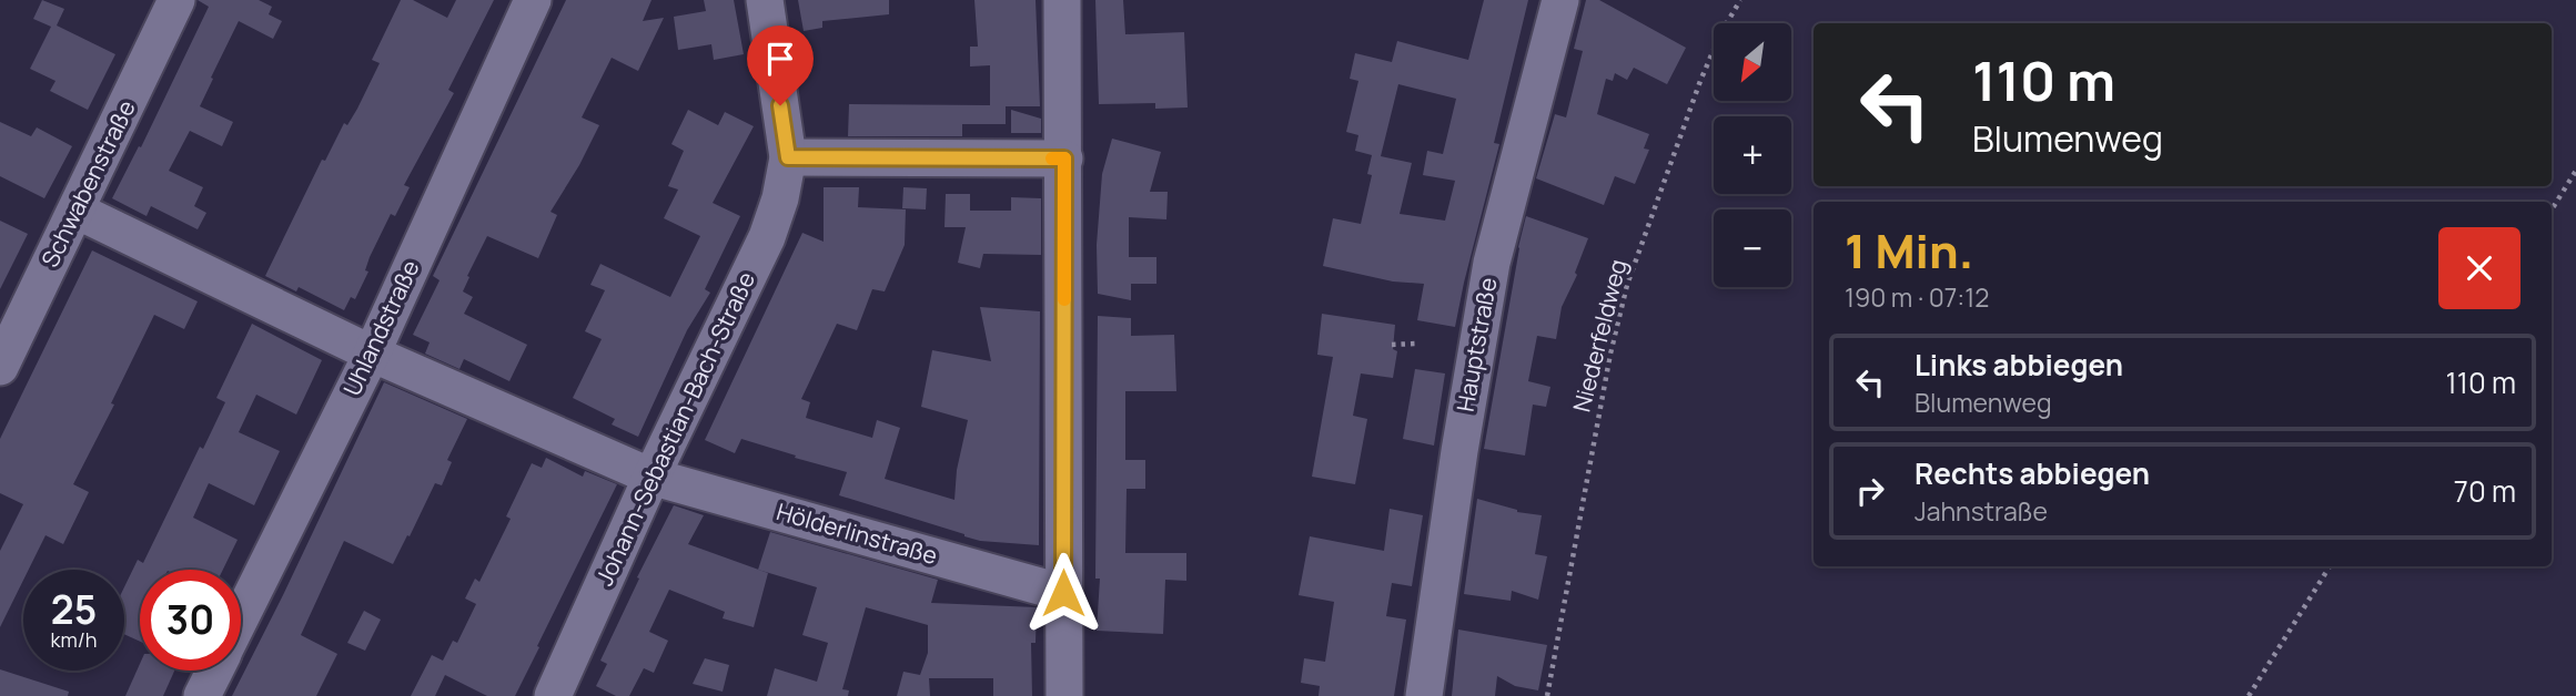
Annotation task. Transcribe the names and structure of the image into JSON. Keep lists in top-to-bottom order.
{
  "streets": {
    "street": [
      "Schwabenstraße",
      "Uhlandstraße",
      "Hauptstraße",
      "Johann-Sebastian-Bach-Straße",
      "Hölderlinstraße"
    ],
    "path": ["Niederfeldweg"]
  },
  "crossings": [
    ["Schwabenstraße", "Hölderlinstraße"],
    ["Uhlandstraße", "Hölderlinstraße"],
    ["Johann-Sebastian-Bach-Straße", "Hölderlinstraße"]
  ],
  "north": "bottom left",
  "page": {
    "map_buttons": ["+", "−"],
    "turn": ["110 m", "Blumenweg"],
    "heading": ["1 Min.", "190 m · 07:12"],
    "list": [
      {
        "name": "Links abbiegen",
        "note": "Blumenweg",
        "value": "110 m"
      },
      {
        "name": "Rechts abbiegen",
        "note": "Jahnstraße",
        "value": "70 m"
      }
    ],
    "speed": "25 km/h",
    "limit": "30"
  }
}
